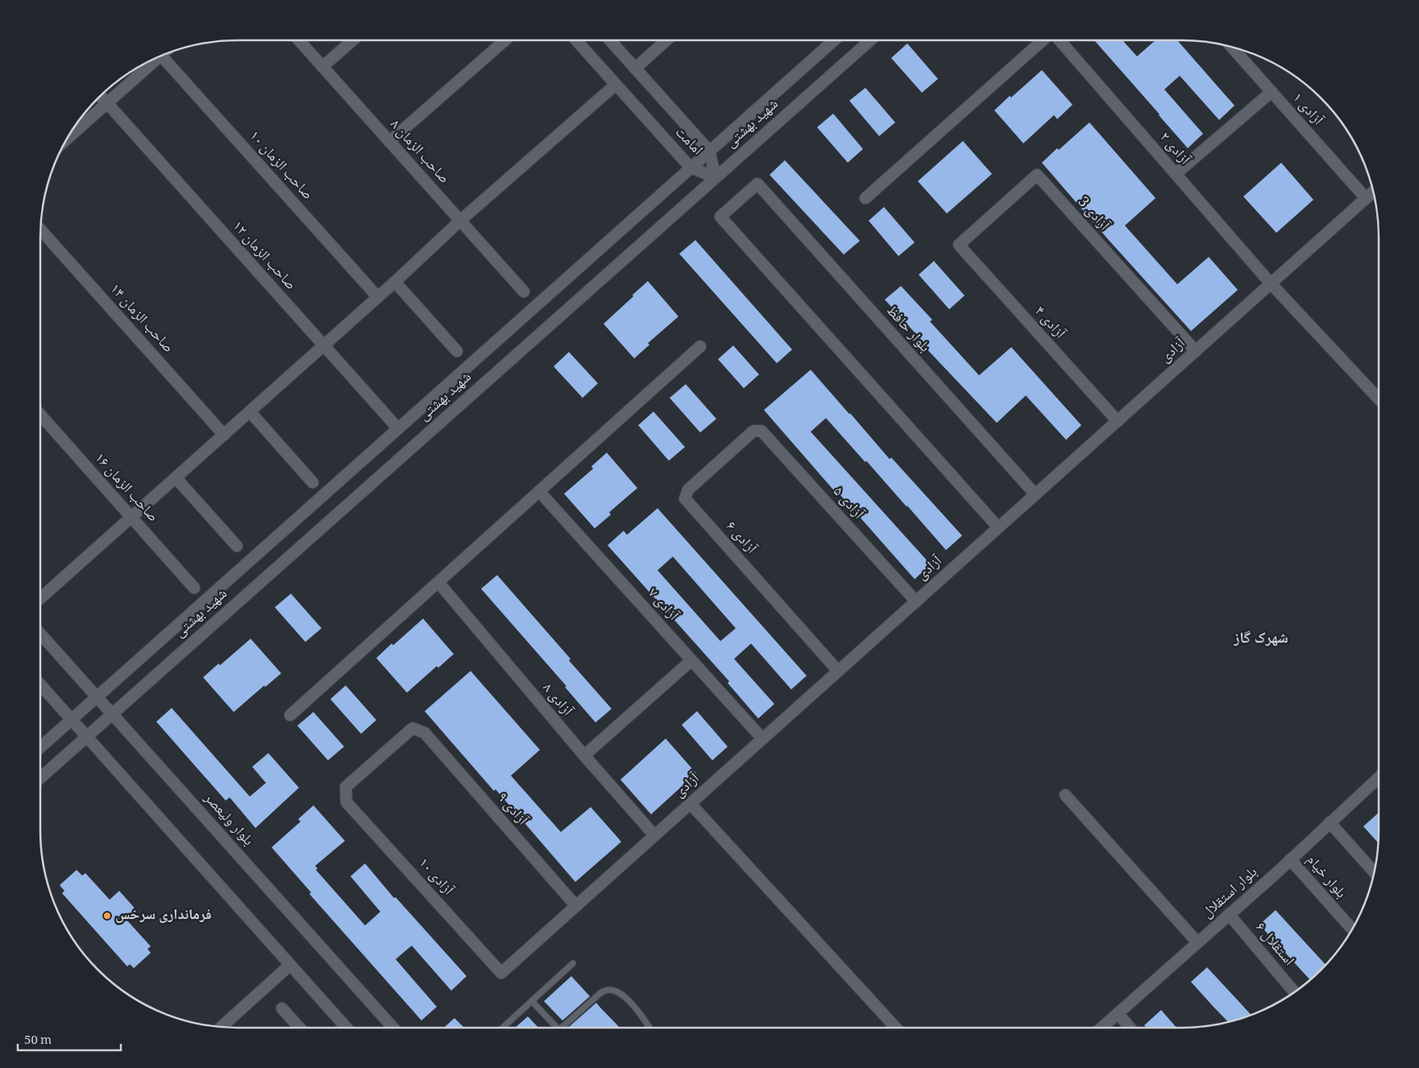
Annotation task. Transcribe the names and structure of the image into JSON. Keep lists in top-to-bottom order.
{
  "streets": {
    "street": [
      "آزادی ۱",
      "شهید بهشتی",
      "امامت",
      "آزادی ۲",
      "صاحب الزمان ۸",
      "صاحب الزمان ۱۰",
      "آزادی 3",
      "صاحب الزمان ۱۲",
      "صاحب الزمان ۱۴",
      "آزادی ۴",
      "بلوار حافظ",
      "آزادی",
      "صاحب الزمان ۱۶",
      "آزادی ۵",
      "آزادی ۶",
      "آزادی ۷",
      "آزادی ۸",
      "آزادی ۹",
      "بلوار ولیعصر",
      "آزادی ۱۰",
      "بلوار خیام",
      "بلوار استقلال",
      "استقلال ۶"
    ]
  },
  "crossings": [
    ["آزادی ۱", "آزادی"],
    ["شهید بهشتی", "امامت"],
    ["شهید بهشتی", "صاحب الزمان ۱۲"],
    ["شهید بهشتی", "بلوار ولیعصر"],
    ["آزادی ۲", "آزادی"],
    ["آزادی 3", "آزادی ۴"],
    ["آزادی 3", "آزادی"],
    ["آزادی ۴", "آزادی"],
    ["بلوار حافظ", "آزادی"],
    ["آزادی", "آزادی ۵"],
    ["آزادی", "آزادی ۶"],
    ["آزادی", "آزادی ۷"],
    ["آزادی", "آزادی ۸"],
    ["آزادی", "آزادی ۹"],
    ["آزادی", "آزادی ۱۰"],
    ["آزادی ۵", "آزادی ۶"],
    ["آزادی ۹", "آزادی ۱۰"],
    ["بلوار خیام", "بلوار استقلال"],
    ["بلوار استقلال", "استقلال ۶"]
  ],
  "districts": ["شهرک گاز"],
  "places": ["فرمانداری سرخس"],
  "scale_bar": "50 m"
}
